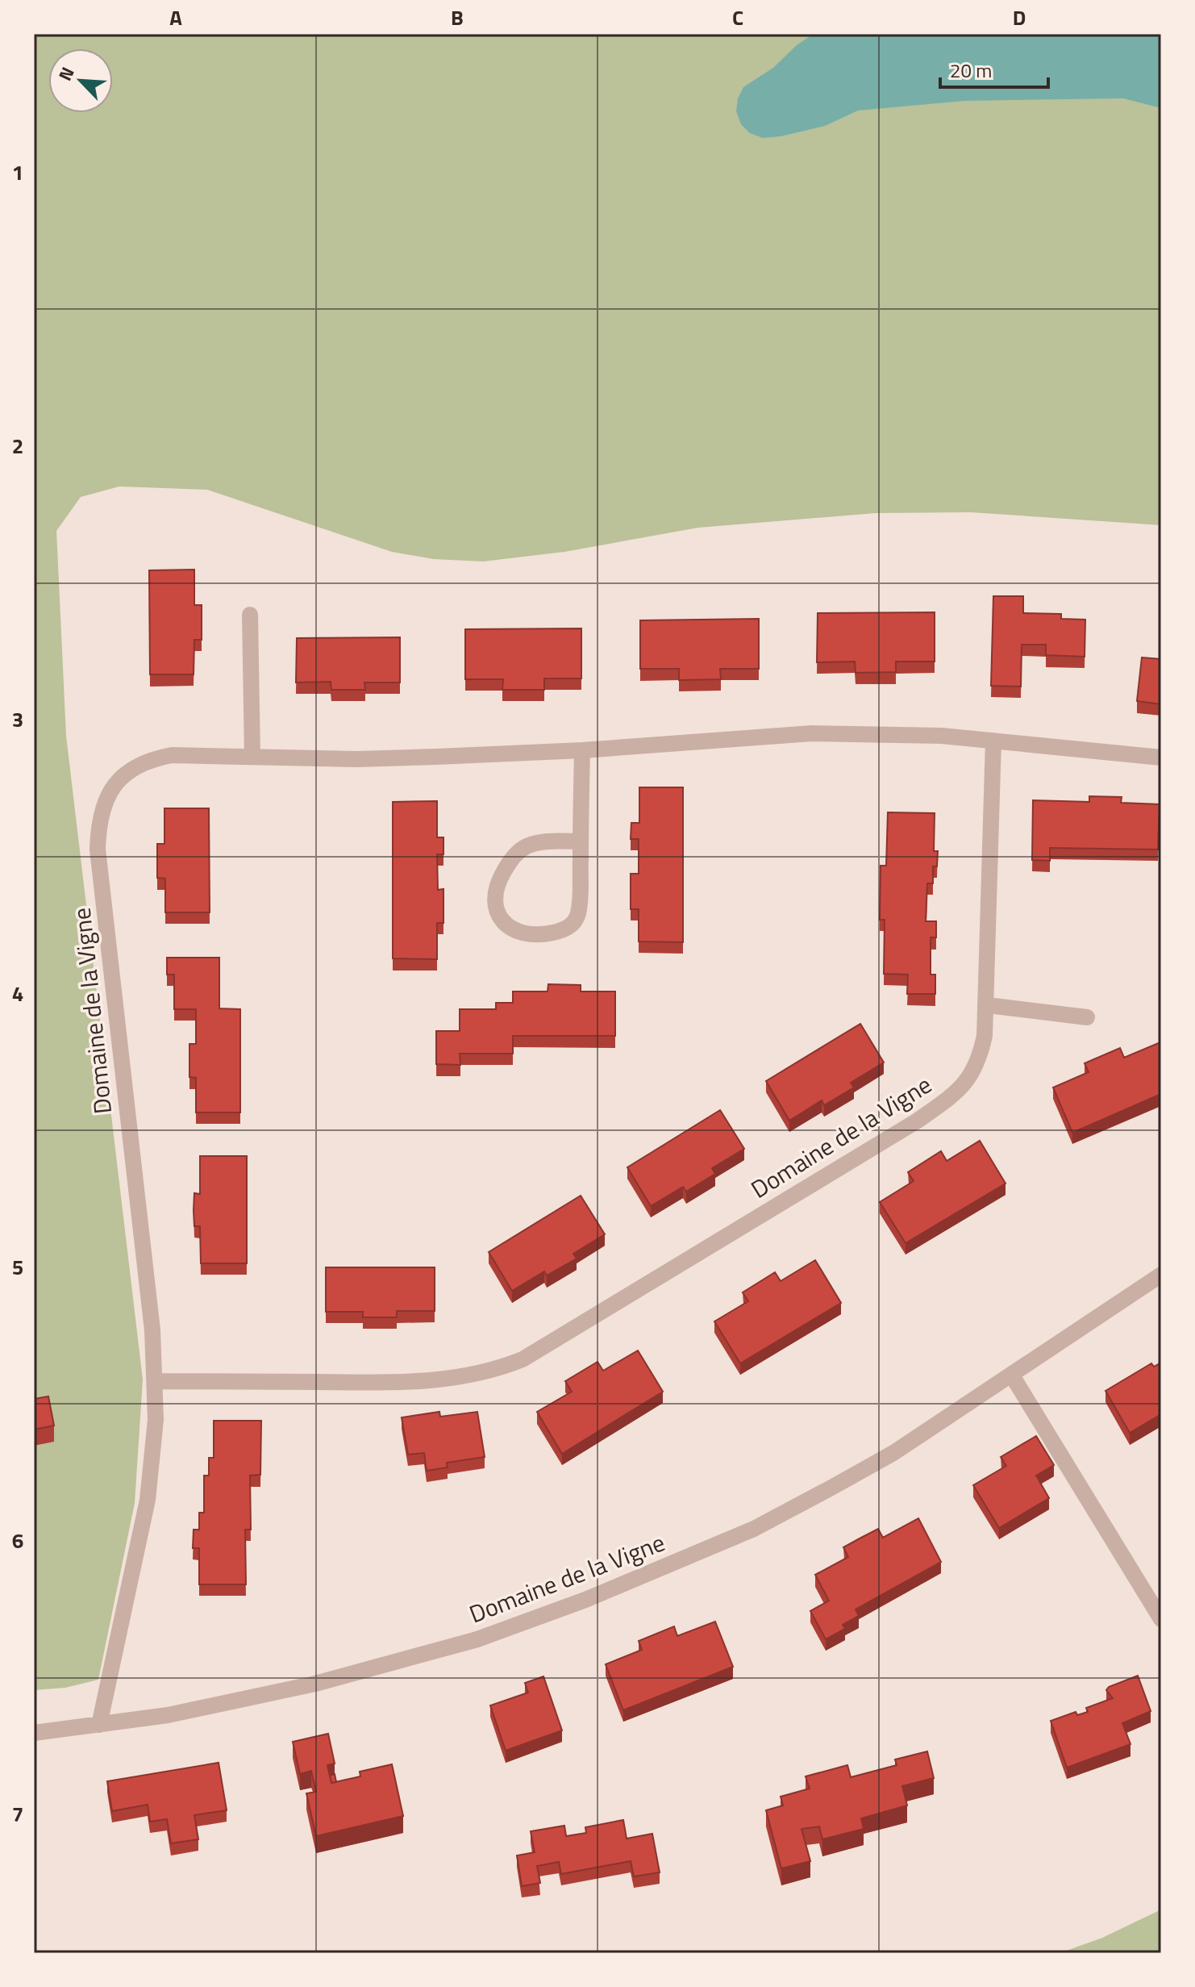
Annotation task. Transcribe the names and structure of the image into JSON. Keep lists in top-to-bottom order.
{
  "streets": {
    "street": ["Domaine de la Vigne"]
  },
  "scale_bar": "20 m",
  "north": "top left",
  "grid": {
    "columns": [
      "A",
      "B",
      "C",
      "D"
    ],
    "rows": [
      "1",
      "2",
      "3",
      "4",
      "5",
      "6",
      "7"
    ]
  }
}
